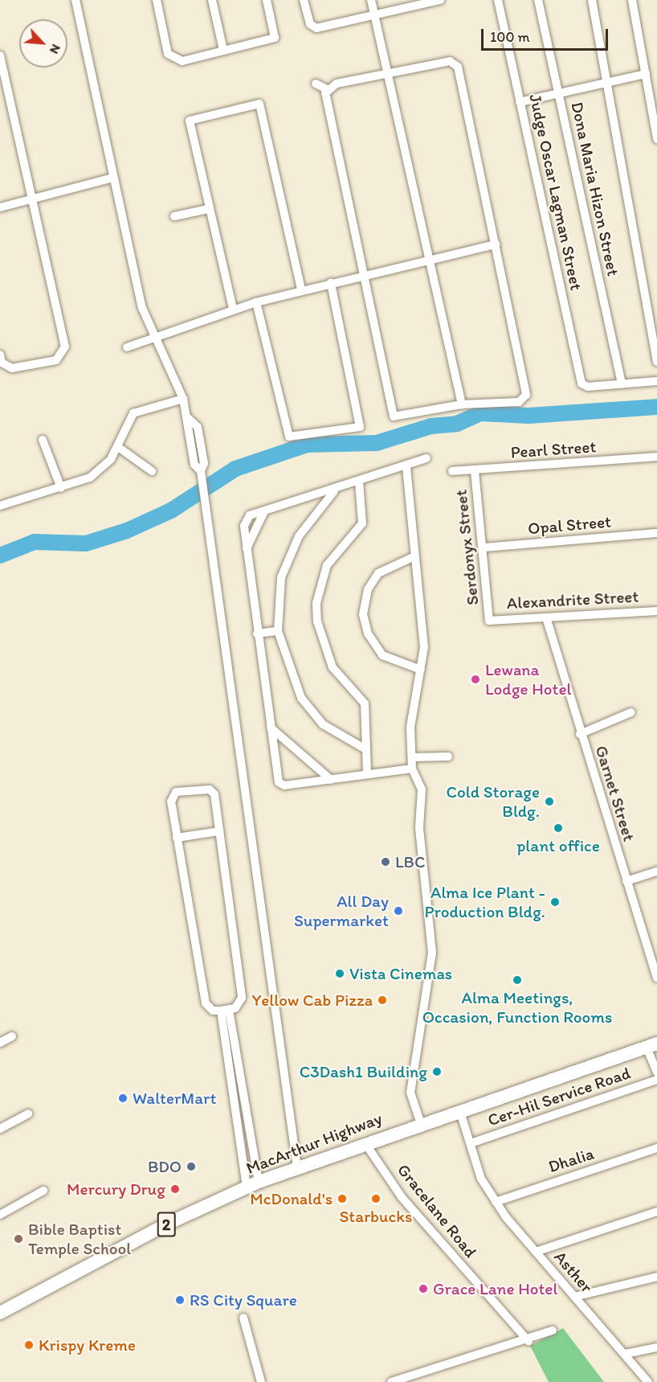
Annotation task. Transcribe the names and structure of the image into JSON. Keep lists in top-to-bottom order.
{
  "streets": {
    "highway": ["MacArthur Highway", "2"],
    "street": [
      "Dona Maria Hizon Street",
      "Judge Oscar Lagman Street",
      "Pearl Street",
      "Opal Street",
      "Serdonyx Street",
      "Alexandrite Street",
      "Garnet Street",
      "Cer-Hil Service Road",
      "Dhalia",
      "Gracelane Road",
      "Asther"
    ]
  },
  "crossings": [
    ["Dona Maria Hizon Street", "Judge Oscar Lagman Street"],
    ["Pearl Street", "Serdonyx Street"],
    ["Opal Street", "Serdonyx Street"],
    ["Serdonyx Street", "Alexandrite Street"],
    ["Alexandrite Street", "Garnet Street"],
    ["Cer-Hil Service Road", "Asther"],
    ["MacArthur Highway", "Gracelane Road"],
    ["MacArthur Highway", "Asther"],
    ["Dhalia", "Asther"]
  ],
  "places": [
    "Lewana Lodge Hotel",
    "Cold Storage Bldg.",
    "plant office",
    "LBC",
    "Alma Ice Plant - Production Bldg.",
    "All Day Supermarket",
    "Vista Cinemas",
    "Alma Meetings, Occasion, Function Rooms",
    "Yellow Cab Pizza",
    "C3Dash1 Building",
    "WalterMart",
    "BDO",
    "Mercury Drug",
    "McDonald's",
    "Starbucks",
    "Bible Baptist Temple School",
    "Grace Lane Hotel",
    "RS City Square",
    "Krispy Kreme"
  ],
  "scale_bar": "100 m",
  "north": "bottom right"
}
